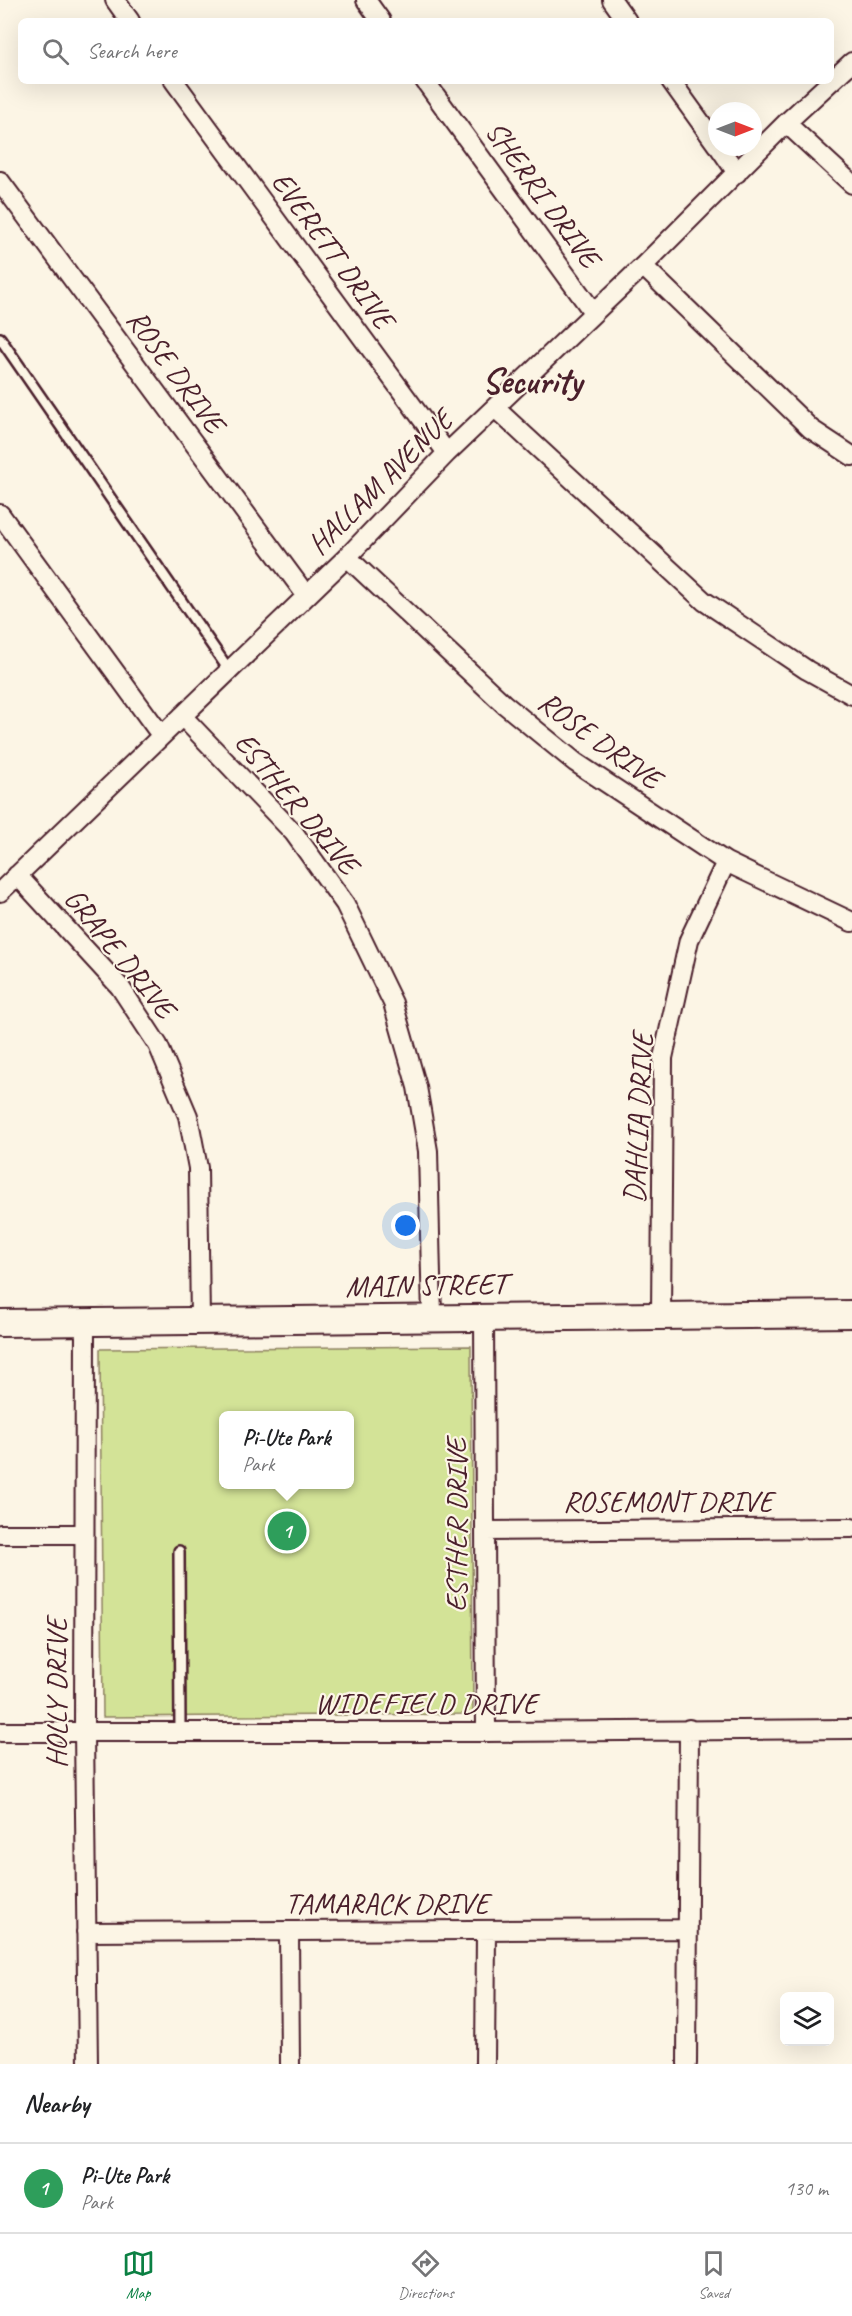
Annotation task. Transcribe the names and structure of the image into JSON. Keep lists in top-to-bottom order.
{
  "streets": {
    "main road": ["MAIN STREET"],
    "street": [
      "SHERRI DRIVE",
      "EVERETT DRIVE",
      "ROSE DRIVE",
      "HALLAM AVENUE",
      "ESTHER DRIVE",
      "GRAPE DRIVE",
      "DAHLIA DRIVE",
      "ROSEMONT DRIVE",
      "HOLLY DRIVE",
      "WIDEFIELD DRIVE",
      "TAMARACK DRIVE"
    ]
  },
  "crossings": [
    ["SHERRI DRIVE", "HALLAM AVENUE"],
    ["EVERETT DRIVE", "HALLAM AVENUE"],
    ["ROSE DRIVE", "HALLAM AVENUE"],
    ["ROSE DRIVE", "DAHLIA DRIVE"],
    ["HALLAM AVENUE", "ESTHER DRIVE"],
    ["HALLAM AVENUE", "GRAPE DRIVE"],
    ["ESTHER DRIVE", "MAIN STREET"],
    ["ESTHER DRIVE", "ROSEMONT DRIVE"],
    ["ESTHER DRIVE", "WIDEFIELD DRIVE"],
    ["GRAPE DRIVE", "MAIN STREET"],
    ["DAHLIA DRIVE", "MAIN STREET"],
    ["MAIN STREET", "HOLLY DRIVE"],
    ["HOLLY DRIVE", "WIDEFIELD DRIVE"],
    ["HOLLY DRIVE", "TAMARACK DRIVE"]
  ],
  "districts": ["Security"],
  "north": "right",
  "page": {
    "search": "Search here",
    "popup": ["Pi-Ute Park", "Park"],
    "pins": "1",
    "heading": "Nearby",
    "list": [
      {
        "mark": "1",
        "name": "Pi-Ute Park",
        "note": "Park",
        "value": "130 m"
      }
    ],
    "nav": ["Map", "Directions", "Saved"]
  }
}
